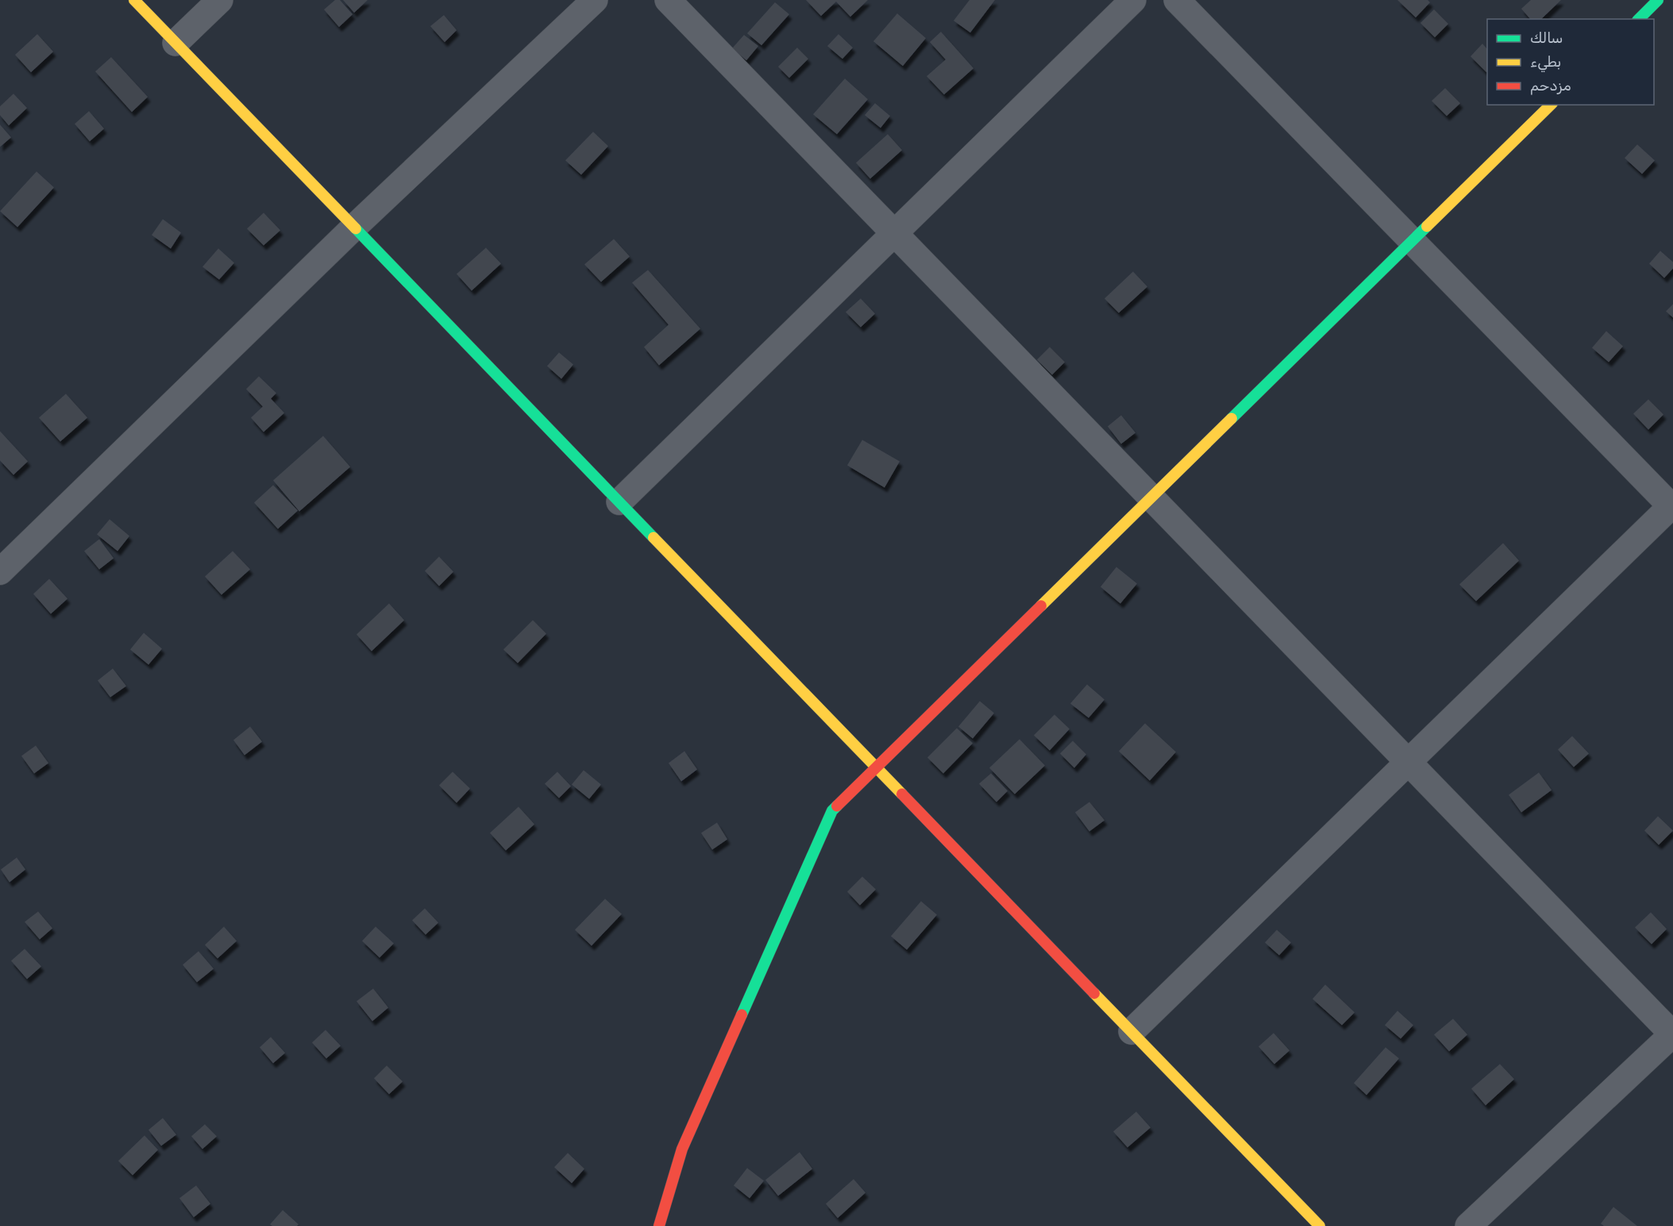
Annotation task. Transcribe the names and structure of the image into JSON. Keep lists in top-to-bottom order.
{
  "legend": ["سالك", "بطيء", "مزدحم"]
}
